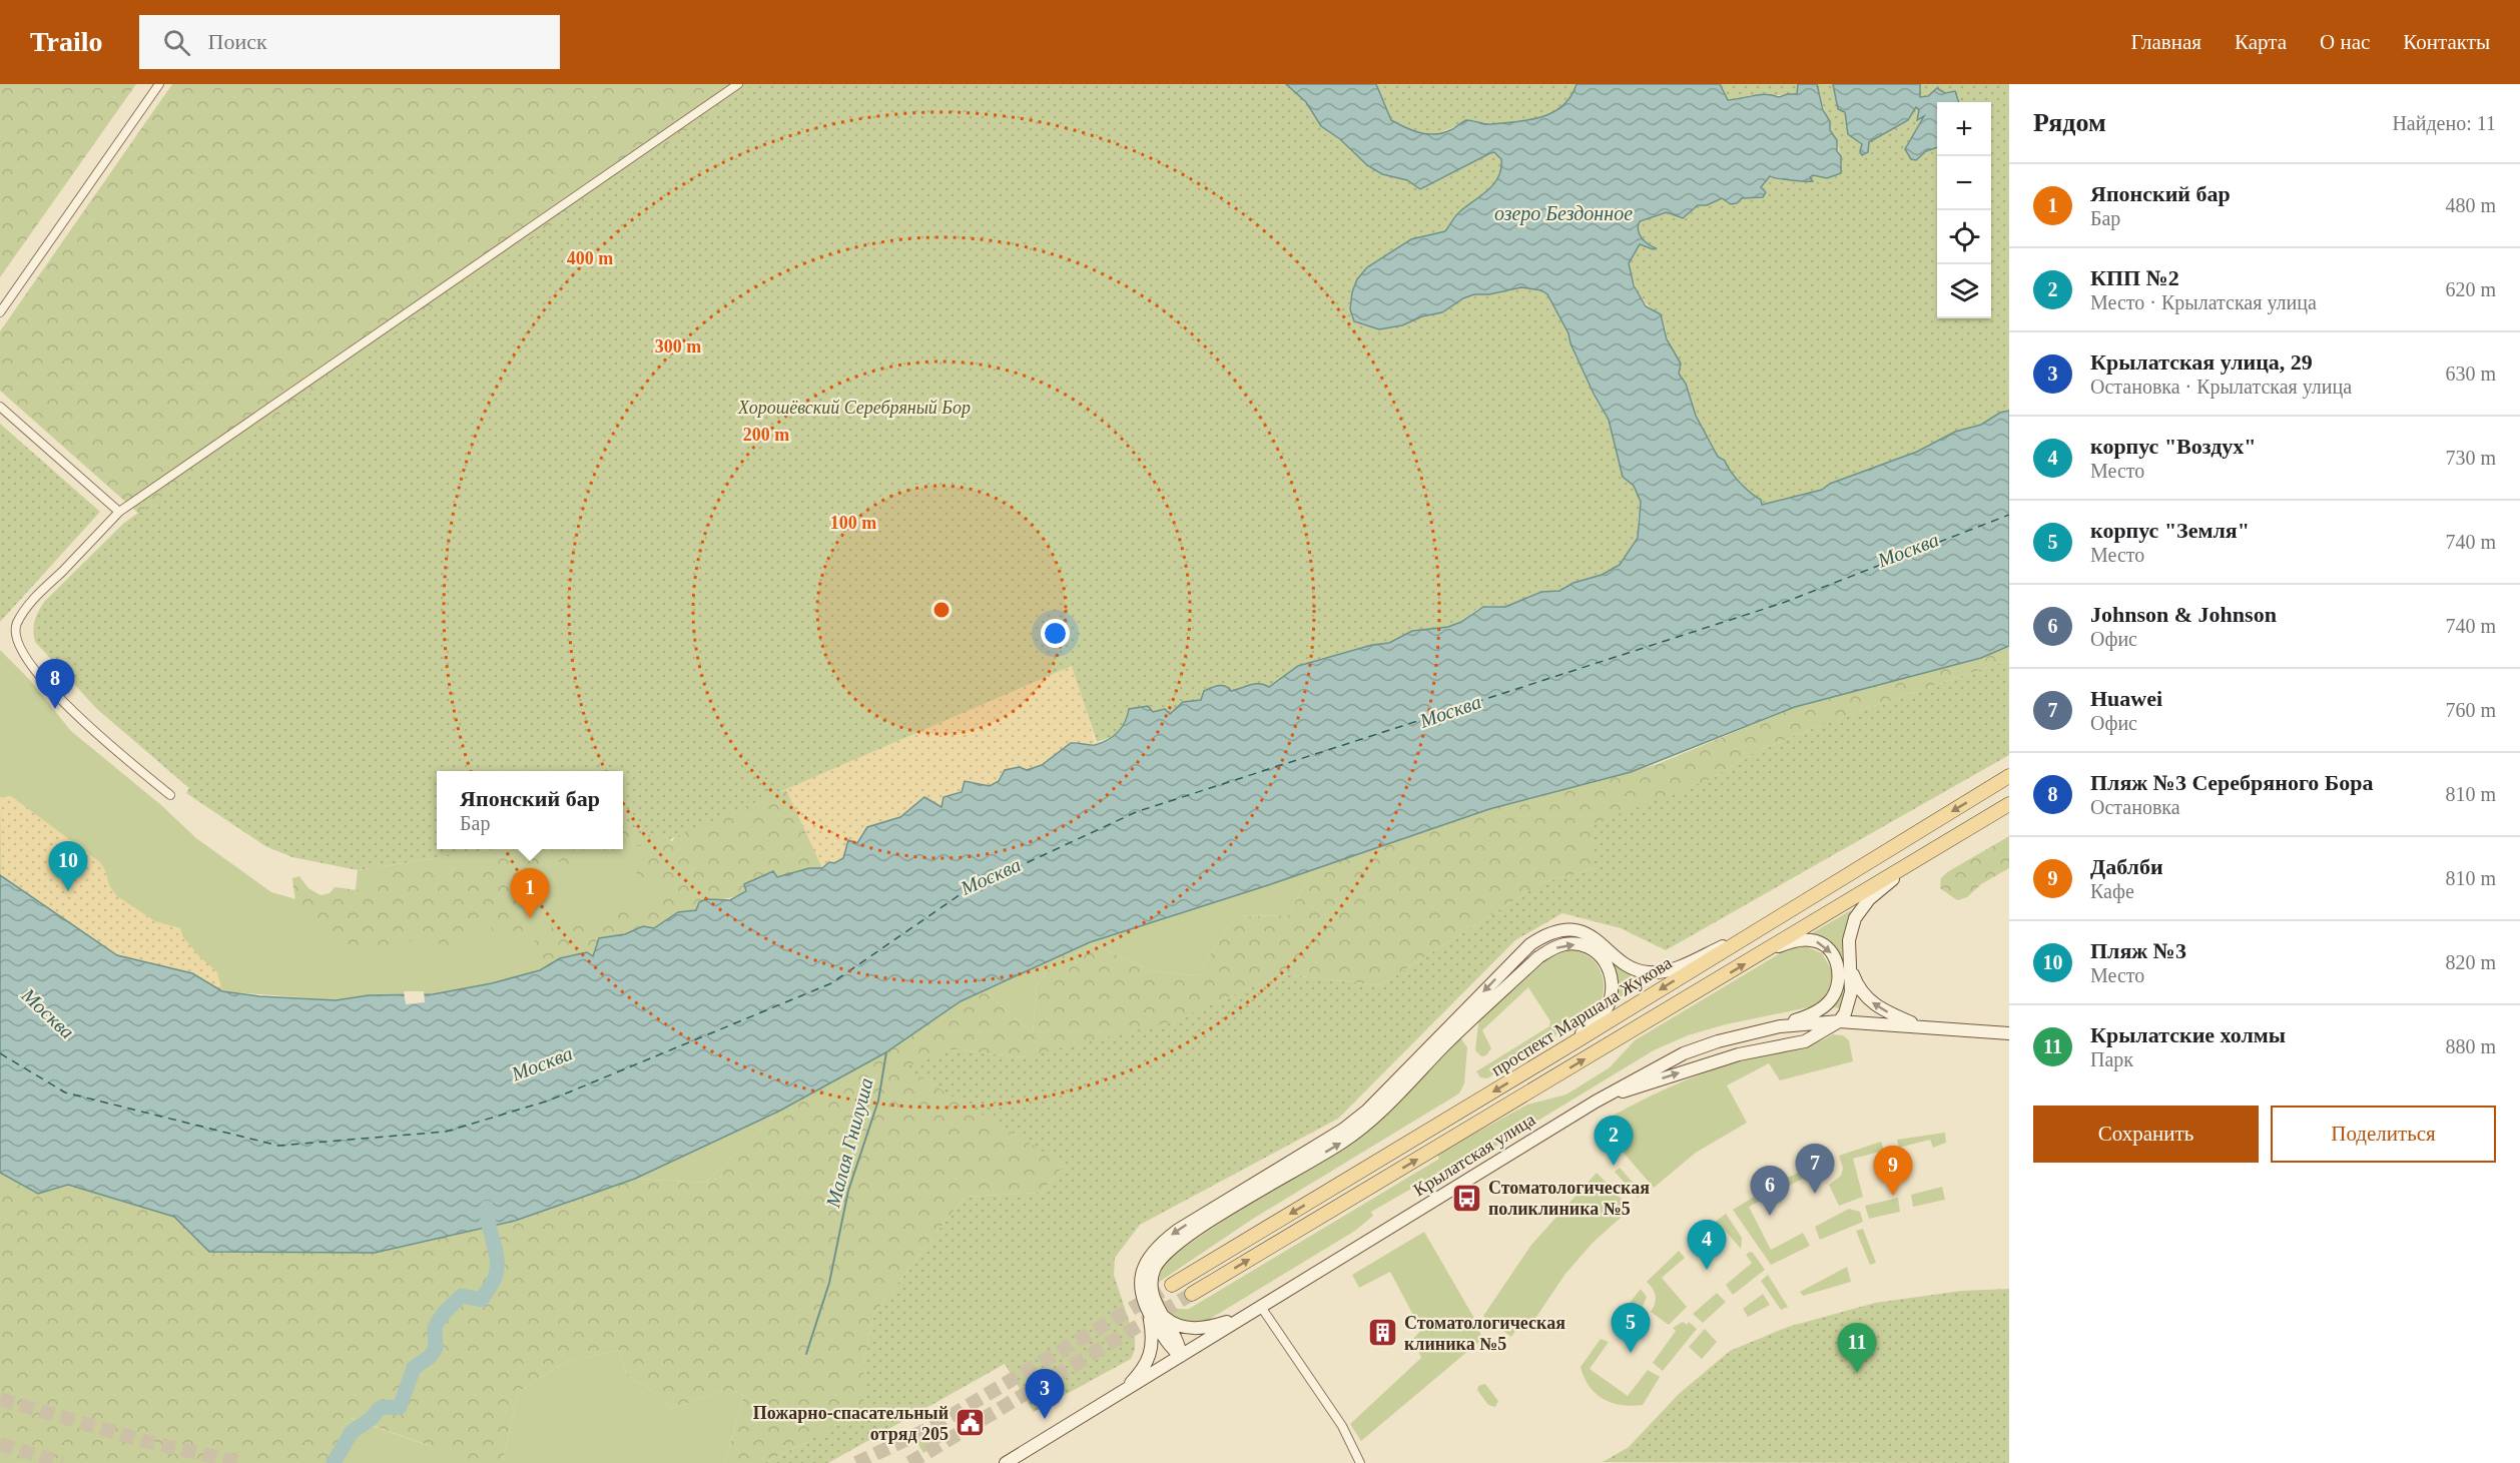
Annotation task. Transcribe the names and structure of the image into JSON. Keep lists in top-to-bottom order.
{
  "streets": {
    "main road": ["проспект Маршала Жукова", "Крылатская улица"]
  },
  "water": ["озеро Бездонное", "Москва", "Малая Гнилуша"],
  "parks": ["Хорошёвский Серебряный Бор"],
  "places": {
    "bus stop": ["Стоматологическая поликлиника №5"],
    "building": ["Стоматологическая клиника №5"],
    "public building": ["Пожарно-спасательный отряд 205"]
  },
  "page": {
    "header": "Trailo",
    "search": "Поиск",
    "nav": [
      "Главная",
      "Карта",
      "О нас",
      "Контакты"
    ],
    "heading": ["Рядом", "Найдено: 11"],
    "map_buttons": ["+", "−"],
    "list": [
      {
        "mark": "1",
        "name": "Японский бар",
        "note": "Бар",
        "value": "480 m"
      },
      {
        "mark": "2",
        "name": "КПП №2",
        "note": "Место · Крылатская улица",
        "value": "620 m"
      },
      {
        "mark": "3",
        "name": "Крылатская улица, 29",
        "note": "Остановка · Крылатская улица",
        "value": "630 m"
      },
      {
        "mark": "4",
        "name": "корпус \"Воздух\"",
        "note": "Место",
        "value": "730 m"
      },
      {
        "mark": "5",
        "name": "корпус \"Земля\"",
        "note": "Место",
        "value": "740 m"
      },
      {
        "mark": "6",
        "name": "Johnson & Johnson",
        "note": "Офис",
        "value": "740 m"
      },
      {
        "mark": "7",
        "name": "Huawei",
        "note": "Офис",
        "value": "760 m"
      },
      {
        "mark": "8",
        "name": "Пляж №3 Cеребряного Бора",
        "note": "Остановка",
        "value": "810 m"
      },
      {
        "mark": "9",
        "name": "Даблби",
        "note": "Кафе",
        "value": "810 m"
      },
      {
        "mark": "10",
        "name": "Пляж №3",
        "note": "Место",
        "value": "820 m"
      },
      {
        "mark": "11",
        "name": "Крылатские холмы",
        "note": "Парк",
        "value": "880 m"
      }
    ],
    "pins": [
      "8",
      "10",
      "1",
      "2",
      "7",
      "9",
      "6",
      "4",
      "5",
      "11",
      "3"
    ],
    "popup": ["Японский бар", "Бар"],
    "buttons": ["Сохранить", "Поделиться"]
  },
  "rings": [
    "400 m",
    "300 m",
    "200 m",
    "100 m"
  ]
}
